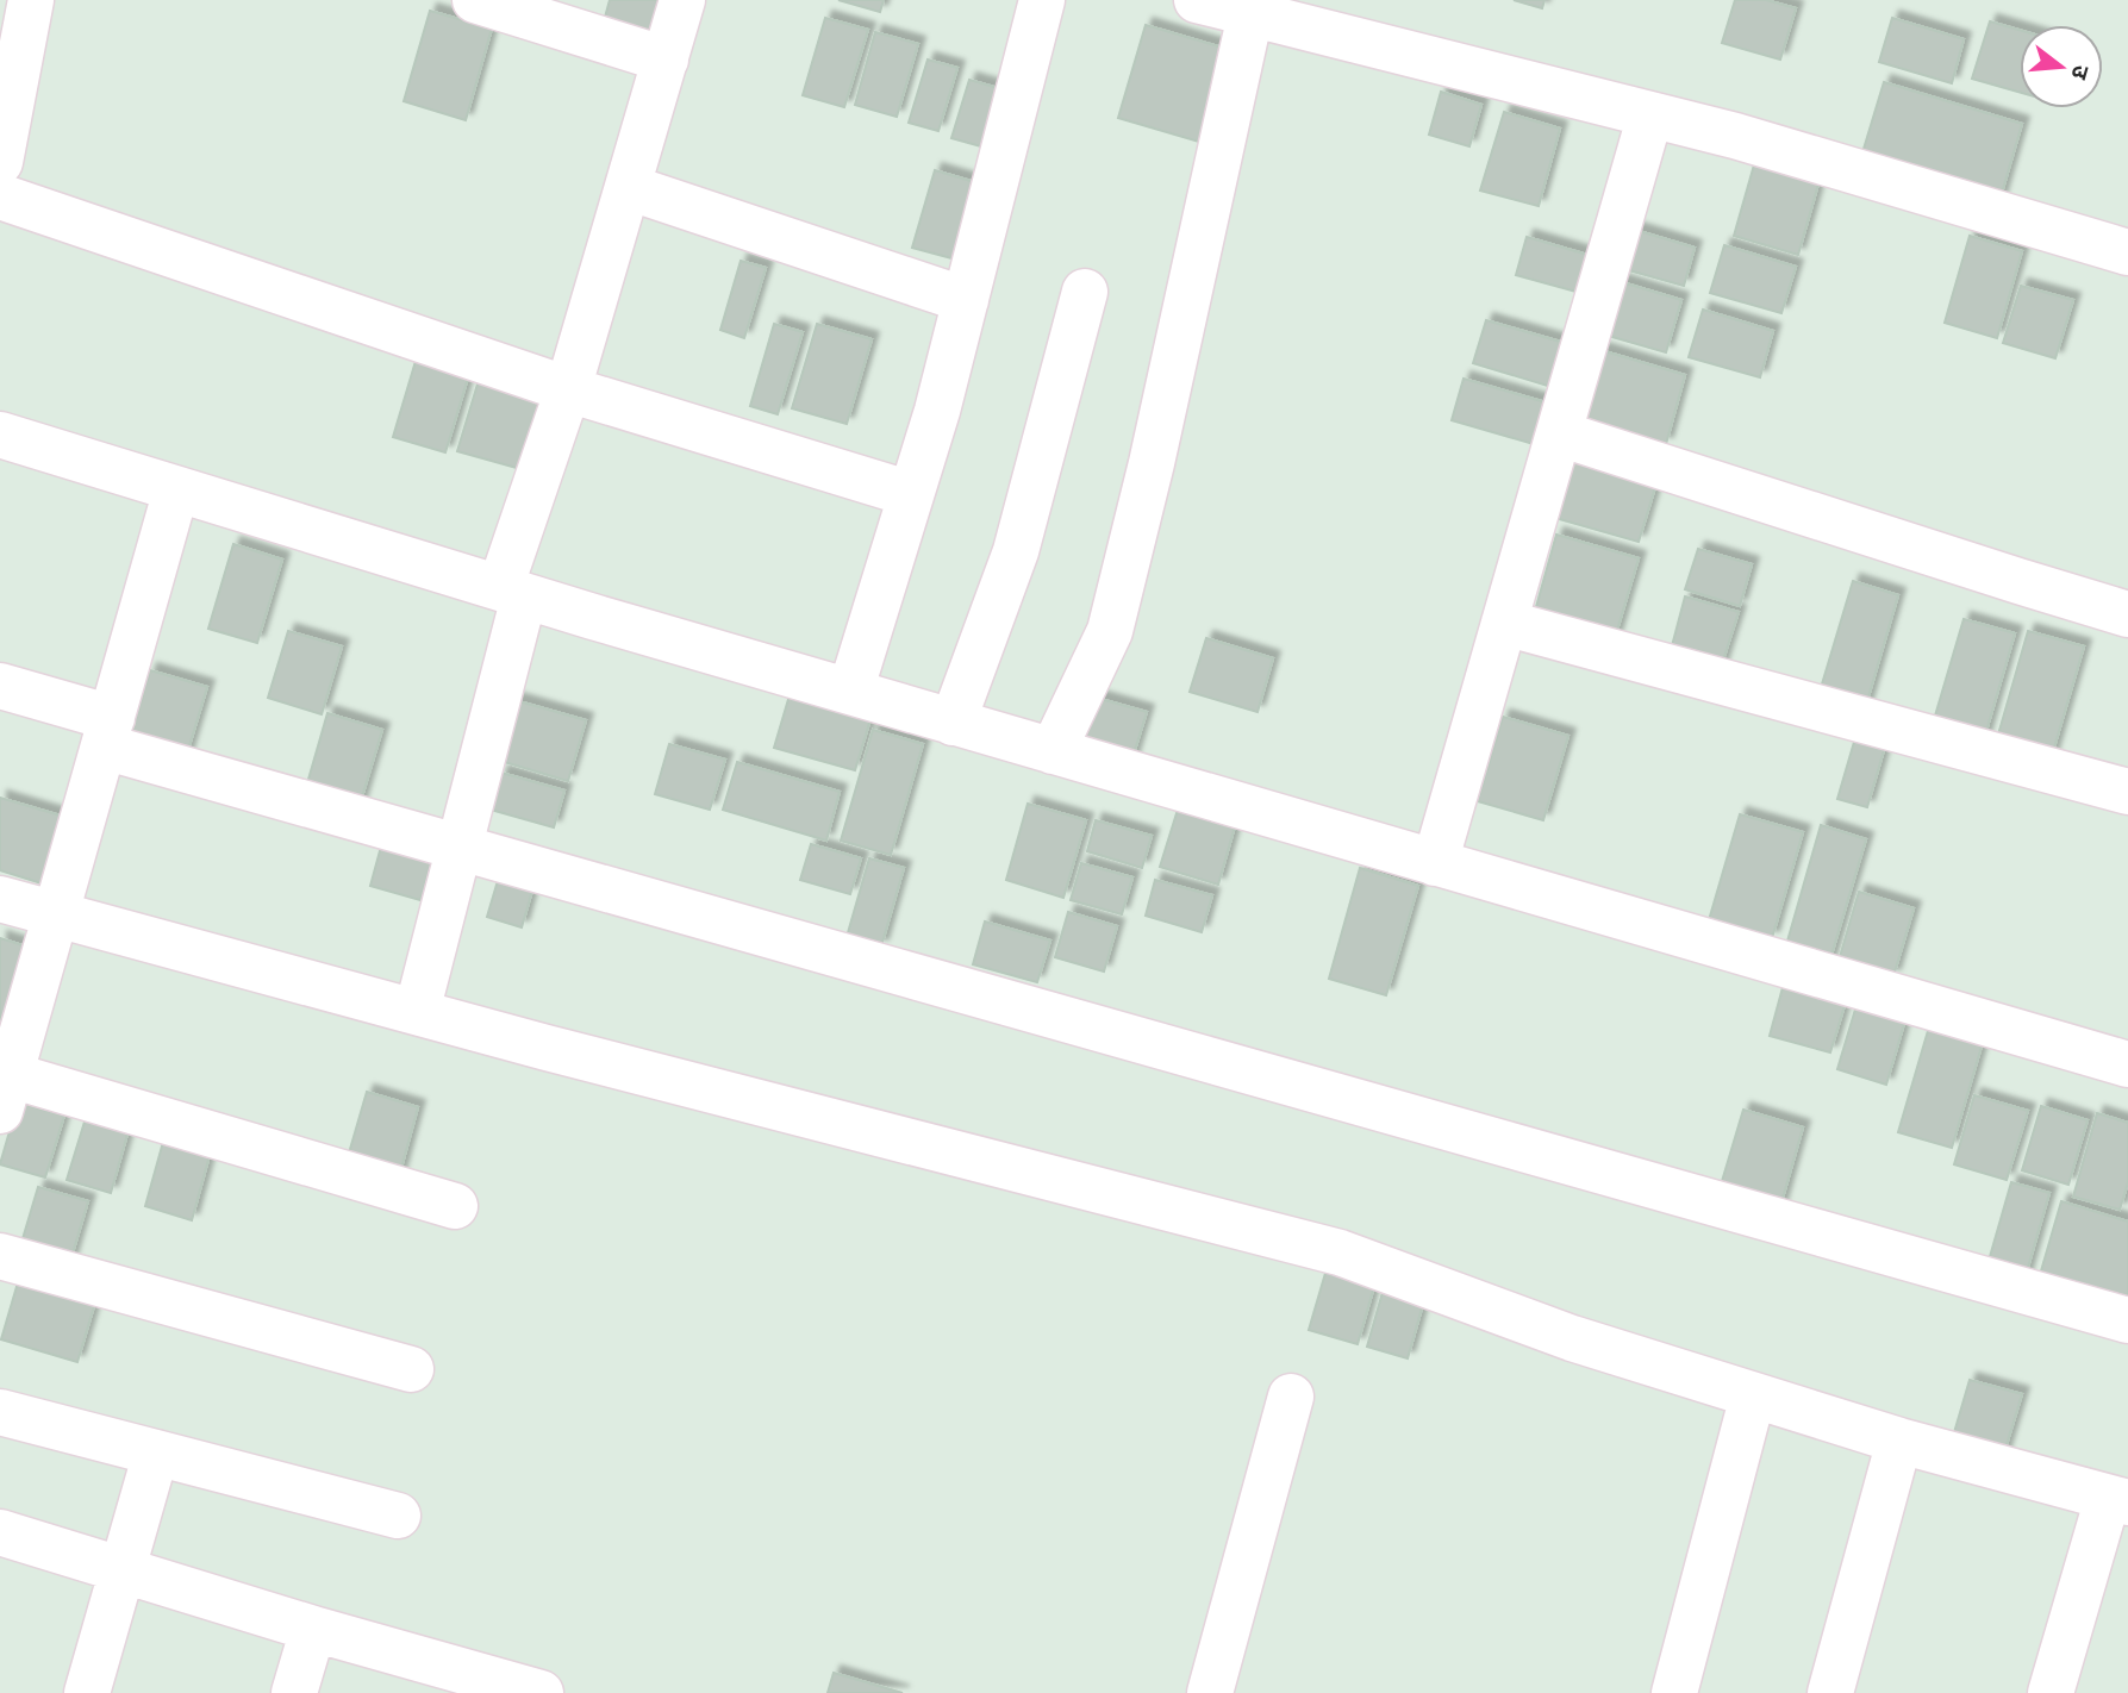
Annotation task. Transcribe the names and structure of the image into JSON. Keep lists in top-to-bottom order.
{
  "north": "right"
}
